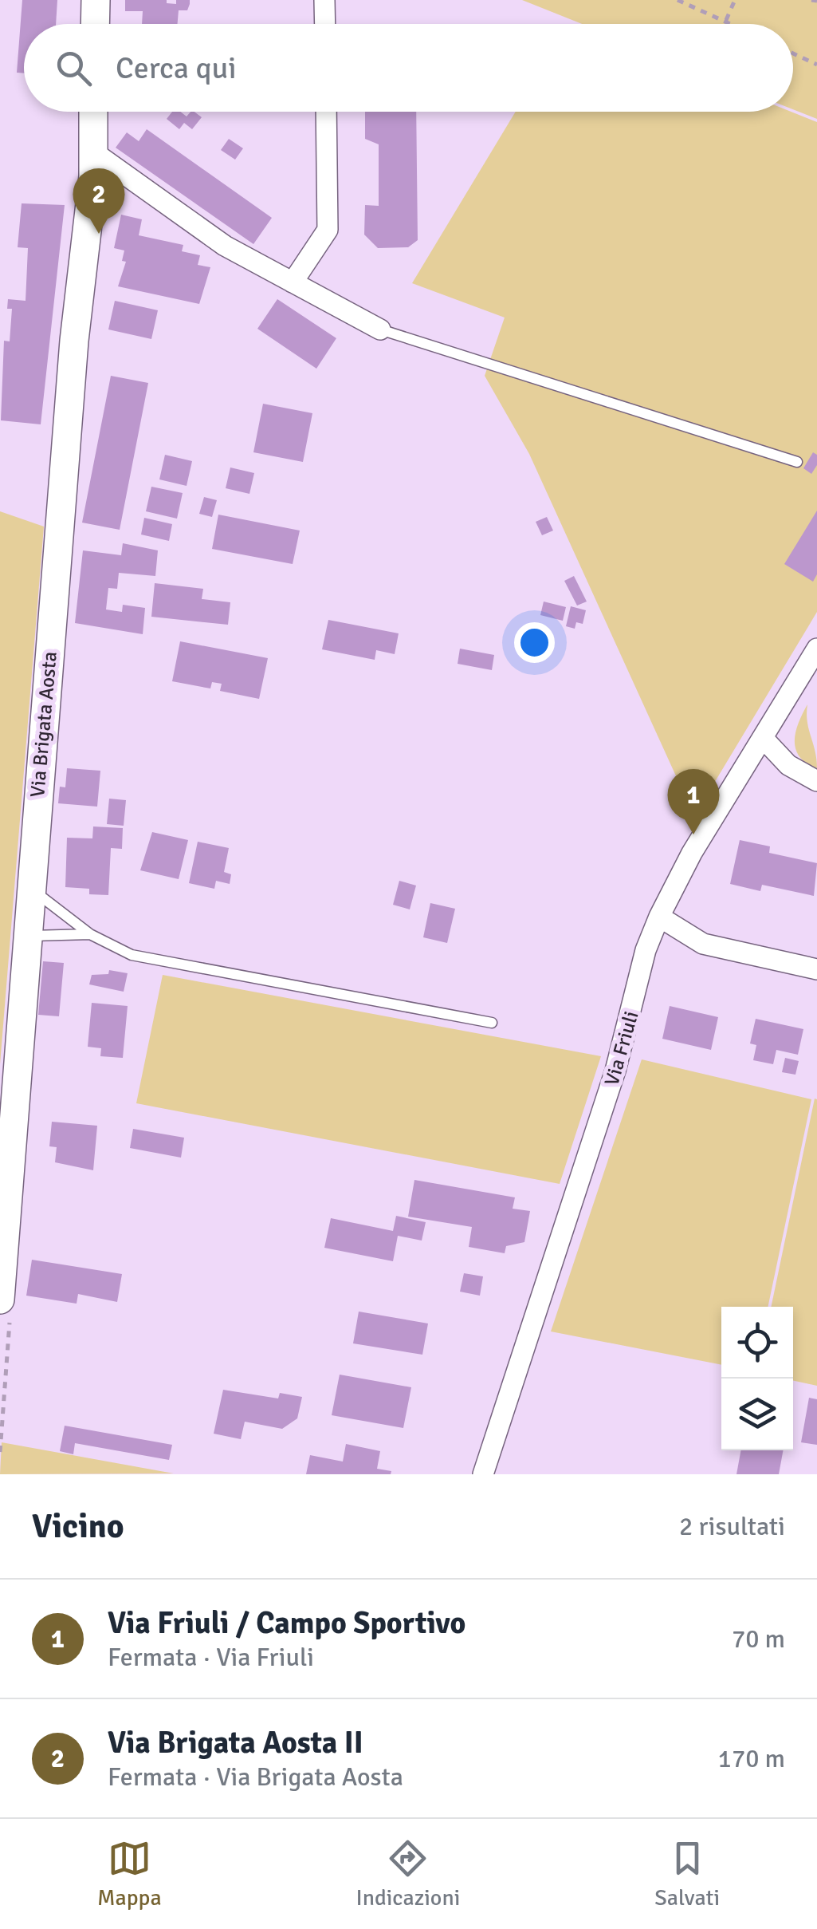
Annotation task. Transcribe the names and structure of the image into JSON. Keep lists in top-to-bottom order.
{
  "streets": {
    "street": ["Via Brigata Aosta", "Via Friuli"]
  },
  "page": {
    "search": "Cerca qui",
    "pins": ["2", "1"],
    "heading": ["Vicino", "2 risultati"],
    "list": [
      {
        "mark": "1",
        "name": "Via Friuli / Campo Sportivo",
        "note": "Fermata · Via Friuli",
        "value": "70 m"
      },
      {
        "mark": "2",
        "name": "Via Brigata Aosta II",
        "note": "Fermata · Via Brigata Aosta",
        "value": "170 m"
      }
    ],
    "nav": ["Mappa", "Indicazioni", "Salvati"]
  }
}
